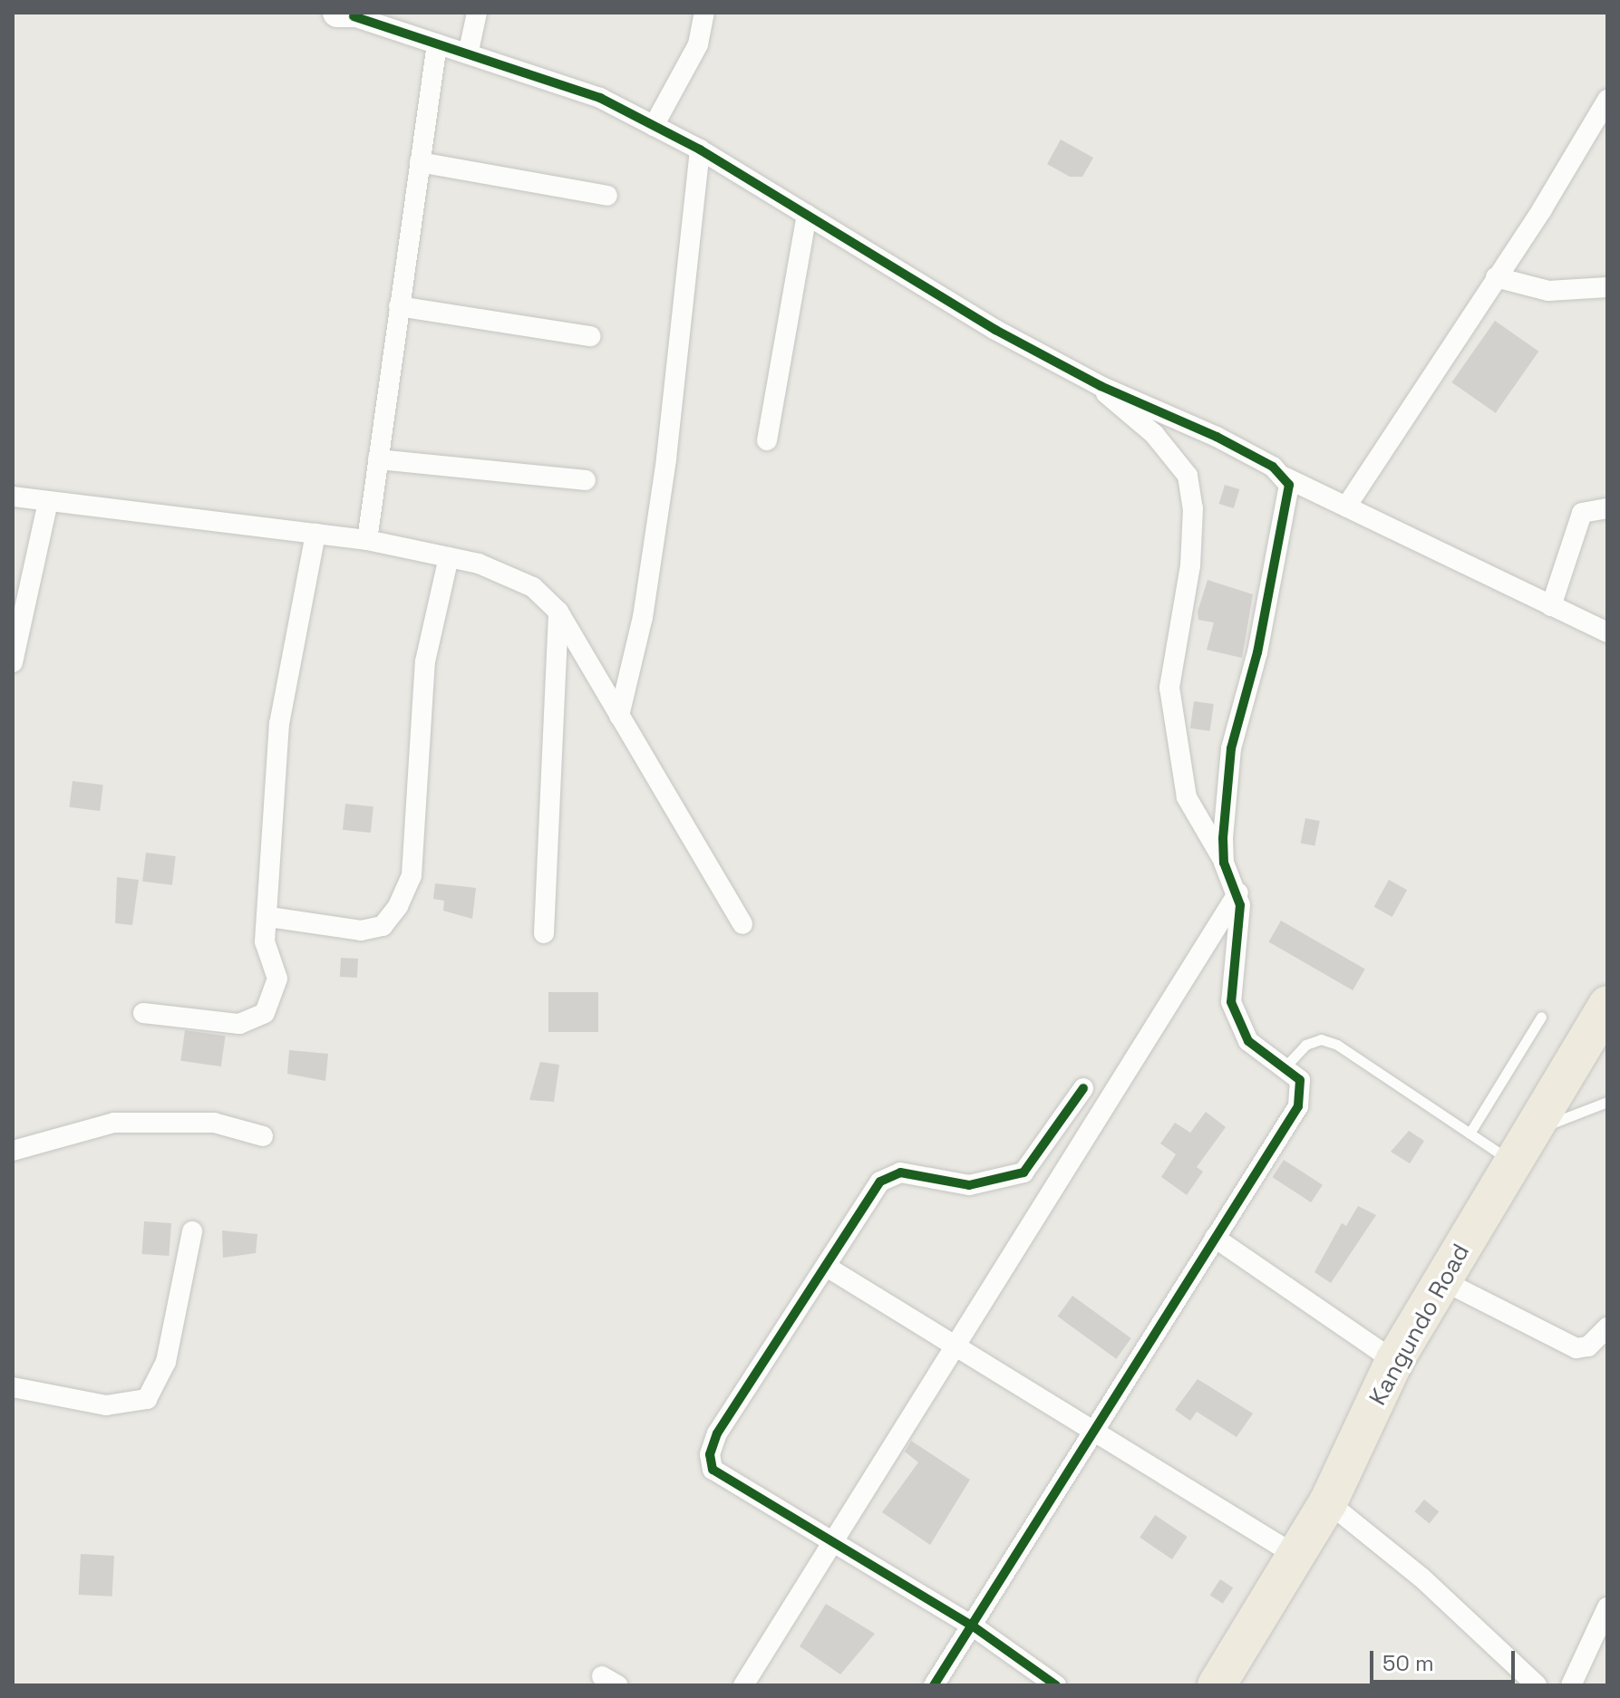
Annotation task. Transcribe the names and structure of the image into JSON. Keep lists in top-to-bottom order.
{
  "streets": {
    "highway": ["Kangundo Road"]
  },
  "scale_bar": "50 m"
}
